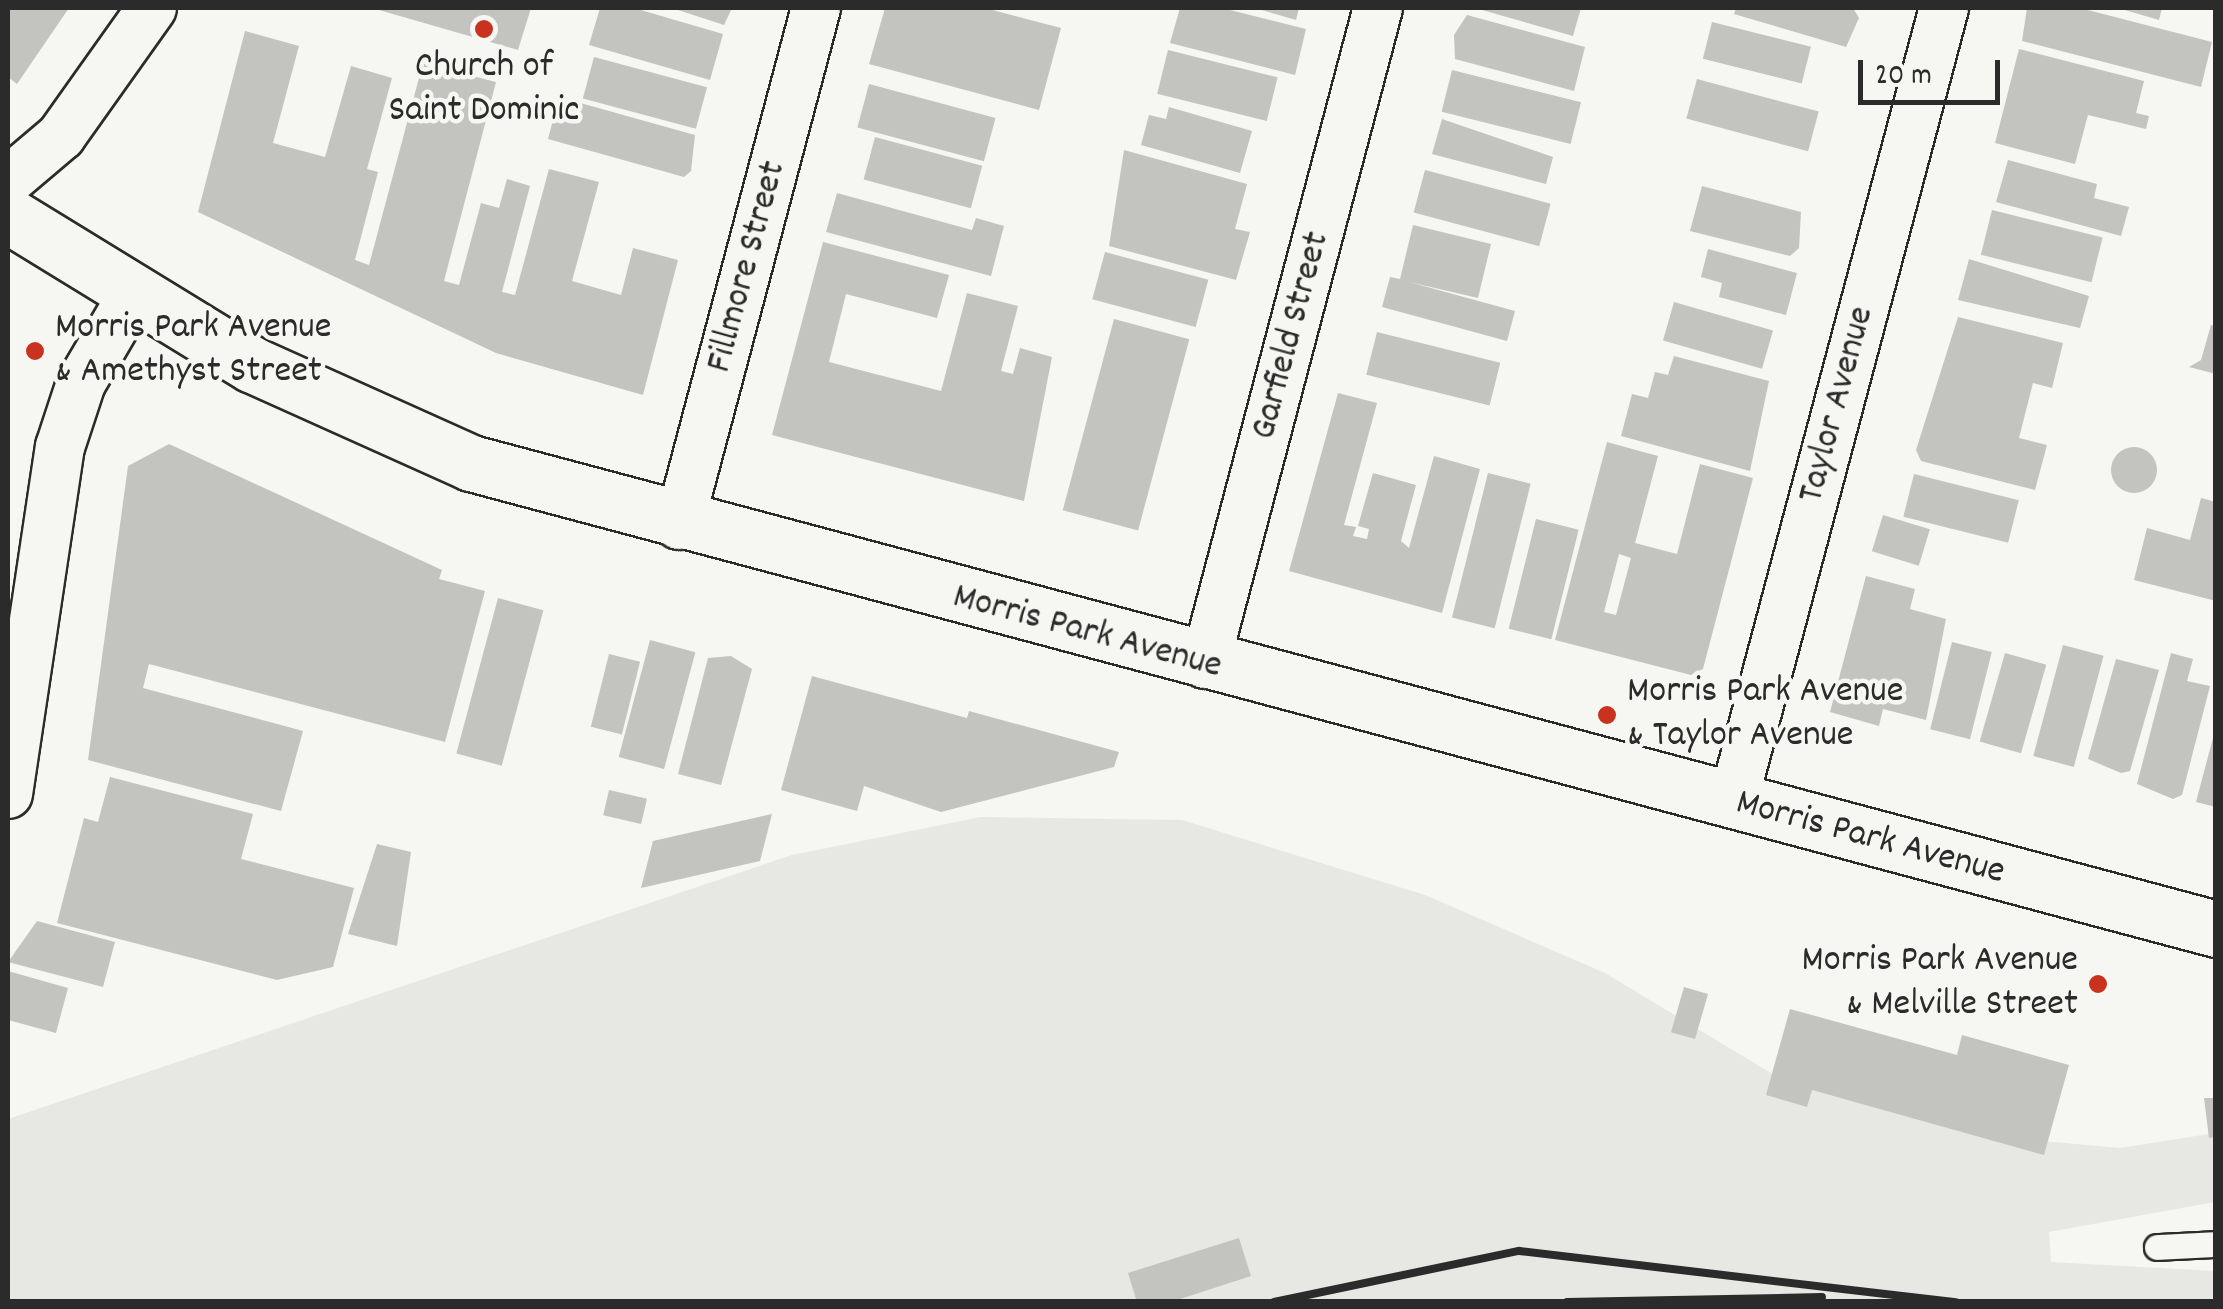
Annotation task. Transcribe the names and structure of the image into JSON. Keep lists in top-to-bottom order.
{
  "streets": {
    "main road": ["Morris Park Avenue"],
    "street": ["Fillmore Street", "Garfield Street", "Taylor Avenue"]
  },
  "crossings": [
    ["Fillmore Street", "Morris Park Avenue"],
    ["Garfield Street", "Morris Park Avenue"],
    ["Taylor Avenue", "Morris Park Avenue"]
  ],
  "places": [
    "Church of Saint Dominic",
    "Morris Park Avenue & Amethyst Street",
    "Morris Park Avenue & Taylor Avenue",
    "Morris Park Avenue & Melville Street"
  ],
  "scale_bar": "20 m"
}
